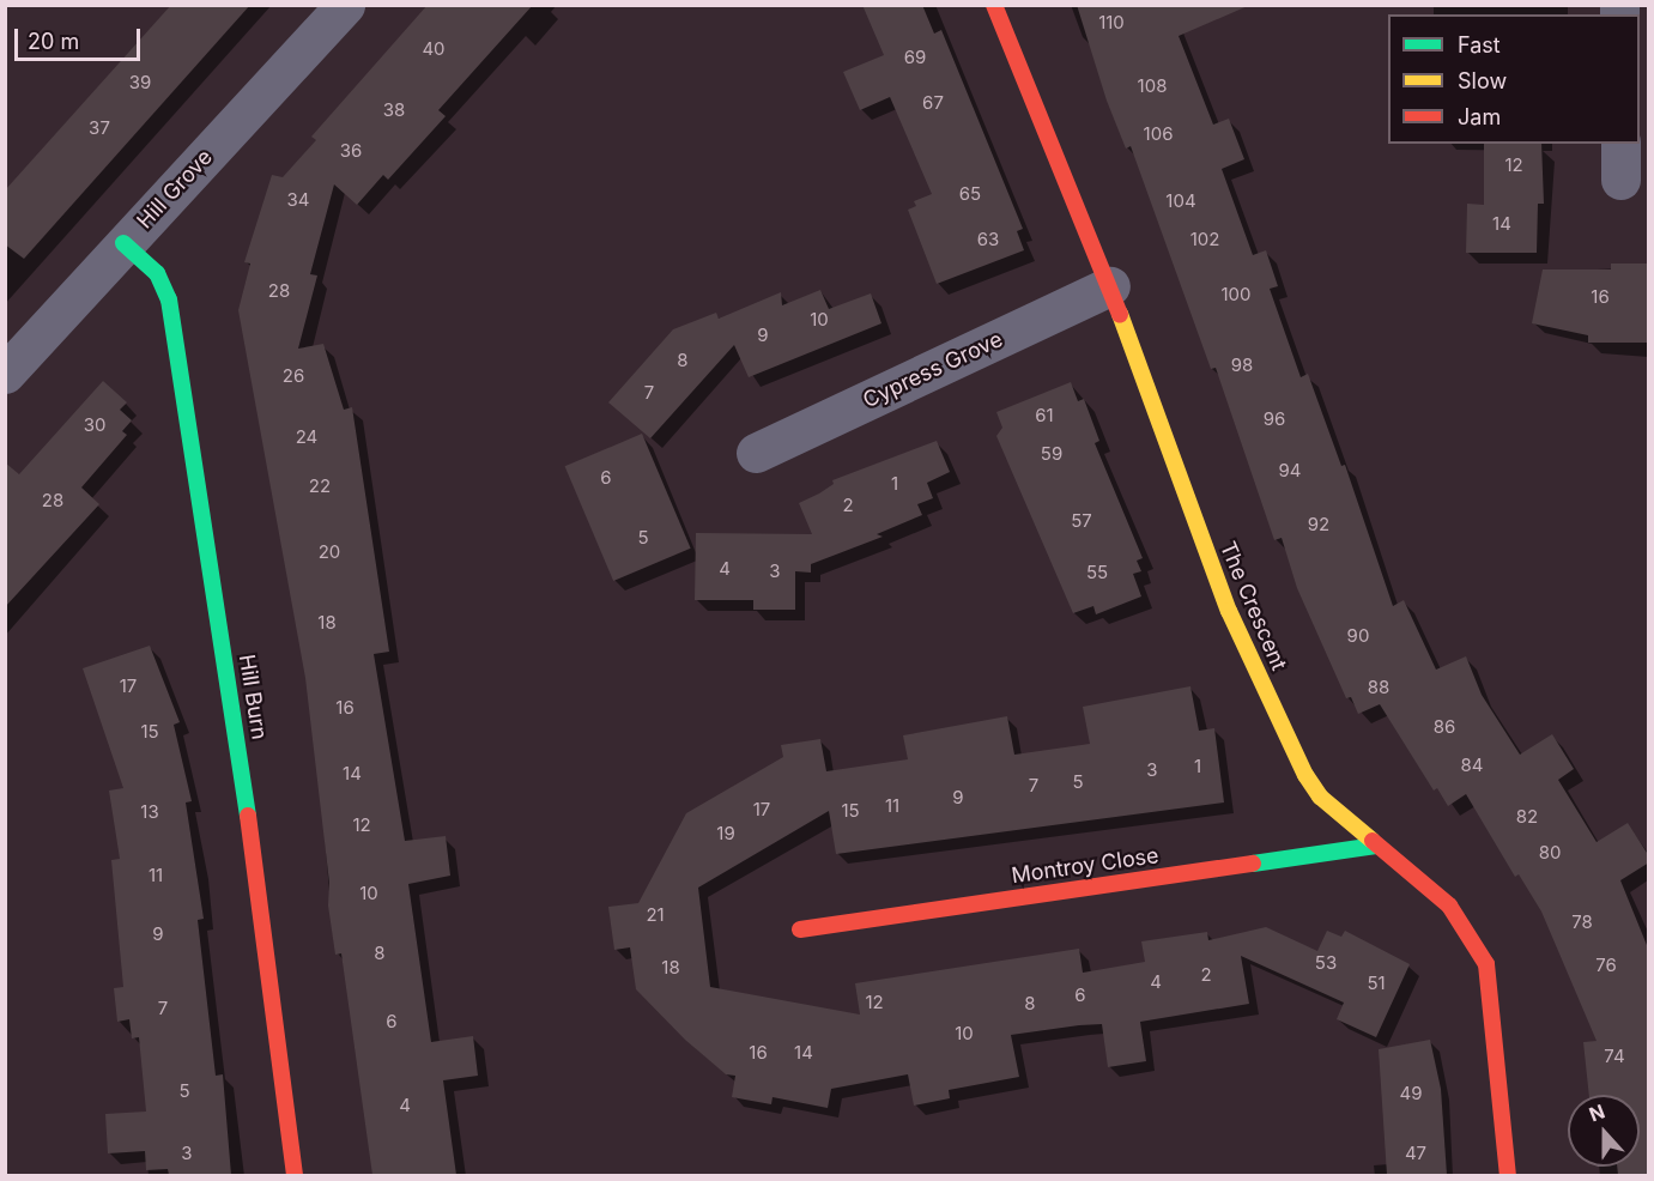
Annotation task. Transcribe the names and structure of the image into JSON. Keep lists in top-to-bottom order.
{
  "streets": {
    "street": [
      "Hill Grove",
      "Cypress Grove",
      "The Crescent",
      "Hill Burn",
      "Montroy Close"
    ]
  },
  "crossings": [
    ["Hill Grove", "Hill Burn"],
    ["Cypress Grove", "The Crescent"],
    ["The Crescent", "Montroy Close"]
  ],
  "house_numbers": [
    "110",
    "40",
    "69",
    "39",
    "108",
    "67",
    "38",
    "37",
    "106",
    "36",
    "12",
    "65",
    "34",
    "104",
    "14",
    "63",
    "102",
    "28",
    "100",
    "16",
    "10",
    "9",
    "8",
    "98",
    "26",
    "7",
    "61",
    "96",
    "30",
    "24",
    "59",
    "94",
    "6",
    "1",
    "22",
    "28",
    "2",
    "57",
    "92",
    "5",
    "20",
    "4",
    "3",
    "55",
    "18",
    "90",
    "17",
    "88",
    "16",
    "86",
    "15",
    "84",
    "1",
    "3",
    "14",
    "5",
    "7",
    "9",
    "11",
    "17",
    "15",
    "13",
    "82",
    "12",
    "19",
    "80",
    "11",
    "10",
    "21",
    "78",
    "9",
    "8",
    "53",
    "76",
    "18",
    "2",
    "4",
    "51",
    "6",
    "12",
    "8",
    "7",
    "6",
    "10",
    "16",
    "14",
    "74",
    "5",
    "49",
    "4",
    "3",
    "47"
  ],
  "legend": ["Fast", "Slow", "Jam"],
  "scale_bar": "20 m",
  "north": "top"
}
